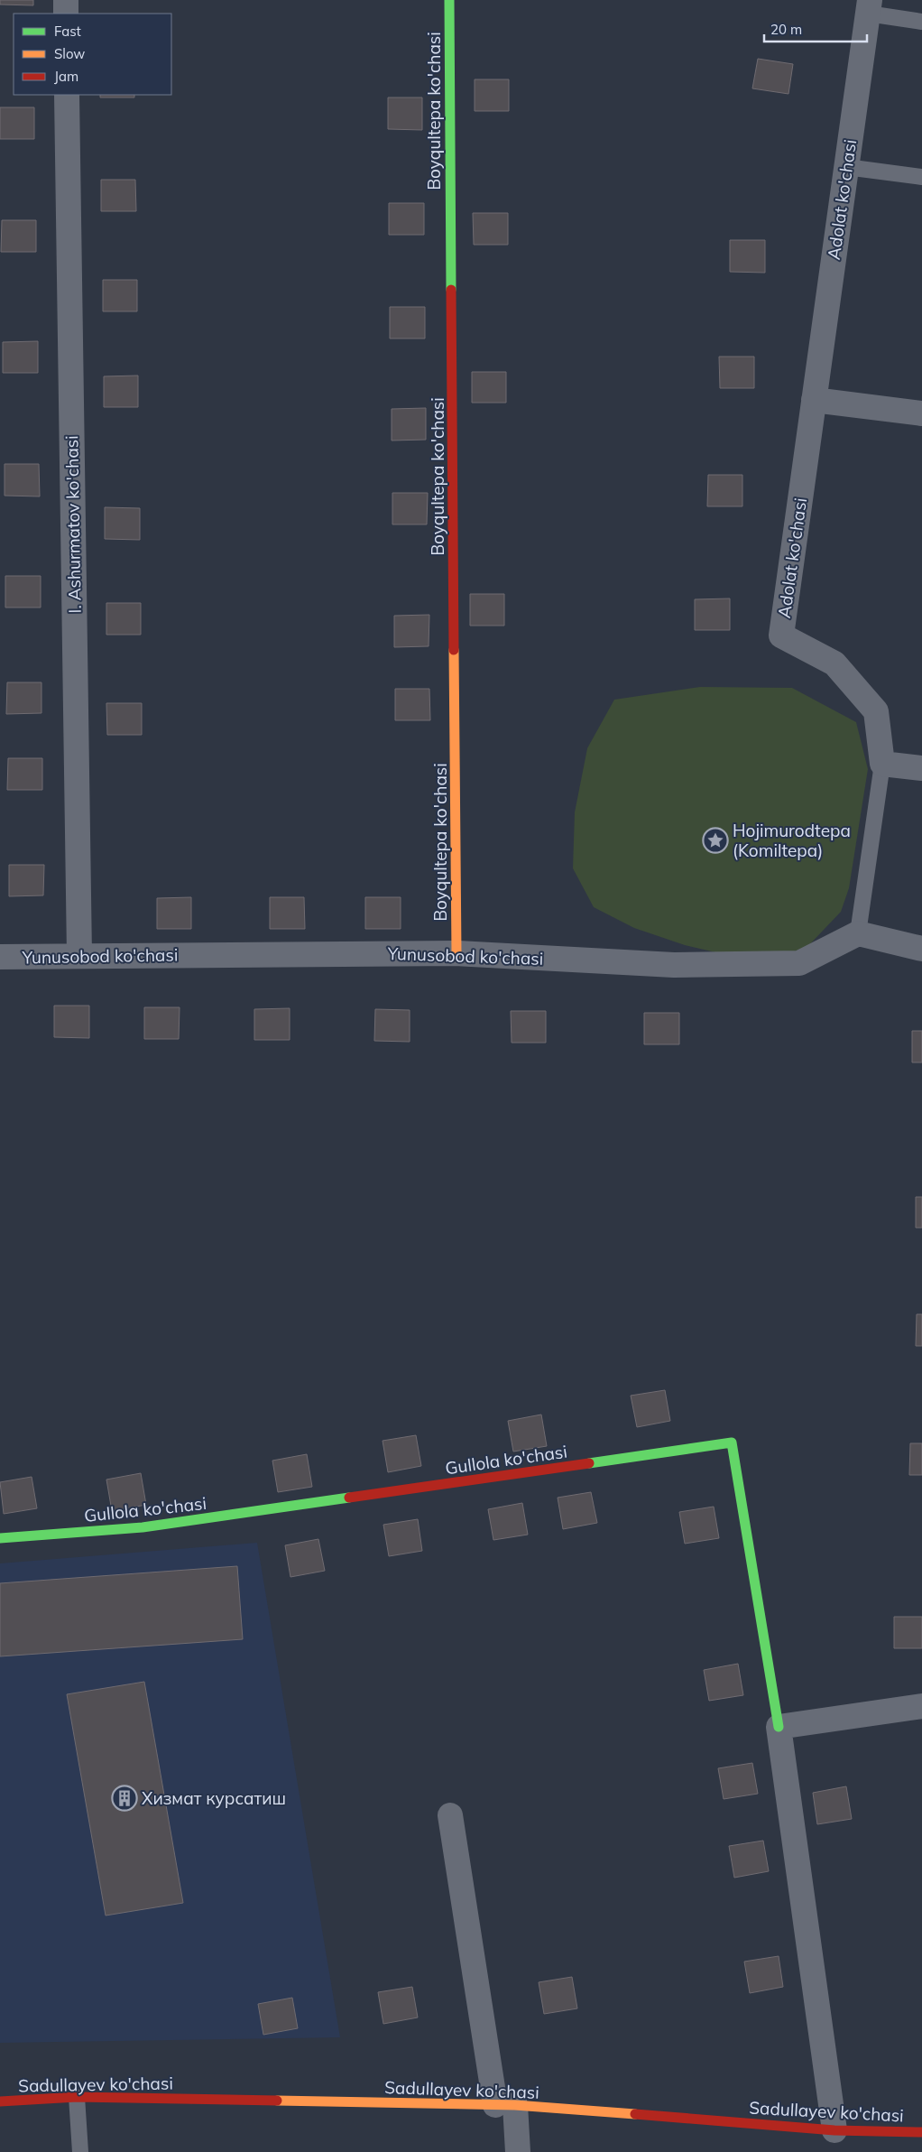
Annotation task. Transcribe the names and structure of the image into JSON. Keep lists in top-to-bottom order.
{
  "streets": {
    "street": [
      "Boyqultepa ko'chasi",
      "Adolat ko'chasi",
      "I. Ashurmatov ko'chasi",
      "Yunusobod ko'chasi",
      "Gullola ko'chasi",
      "Sadullayev ko'chasi"
    ]
  },
  "crossings": [
    ["Boyqultepa ko'chasi", "Yunusobod ko'chasi"],
    ["I. Ashurmatov ko'chasi", "Yunusobod ko'chasi"]
  ],
  "places": {
    "place": ["Hojimurodtepa (Komiltepa)"],
    "building": ["Хизмат курсатиш"]
  },
  "legend": ["Fast", "Slow", "Jam"],
  "scale_bar": "20 m"
}
